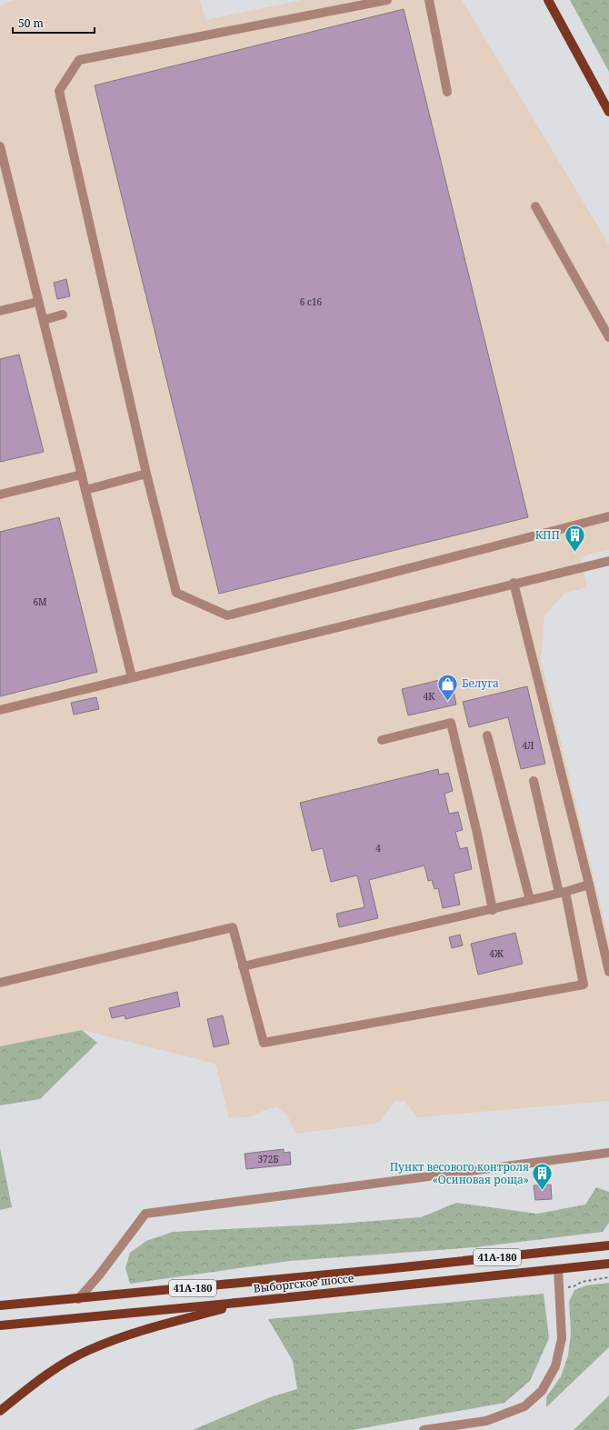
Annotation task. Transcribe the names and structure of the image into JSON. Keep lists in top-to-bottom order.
{
  "streets": {
    "main road": ["41А-180", "Выборгское шоссе"]
  },
  "places": {
    "building": ["КПП", "Пункт весового контроля «Осиновая роща»"],
    "shop": ["Белуга"]
  },
  "house_numbers": [
    "6 с16",
    "6М",
    "4К",
    "4Л",
    "4",
    "4Ж",
    "372Б"
  ],
  "scale_bar": "50 m"
}
